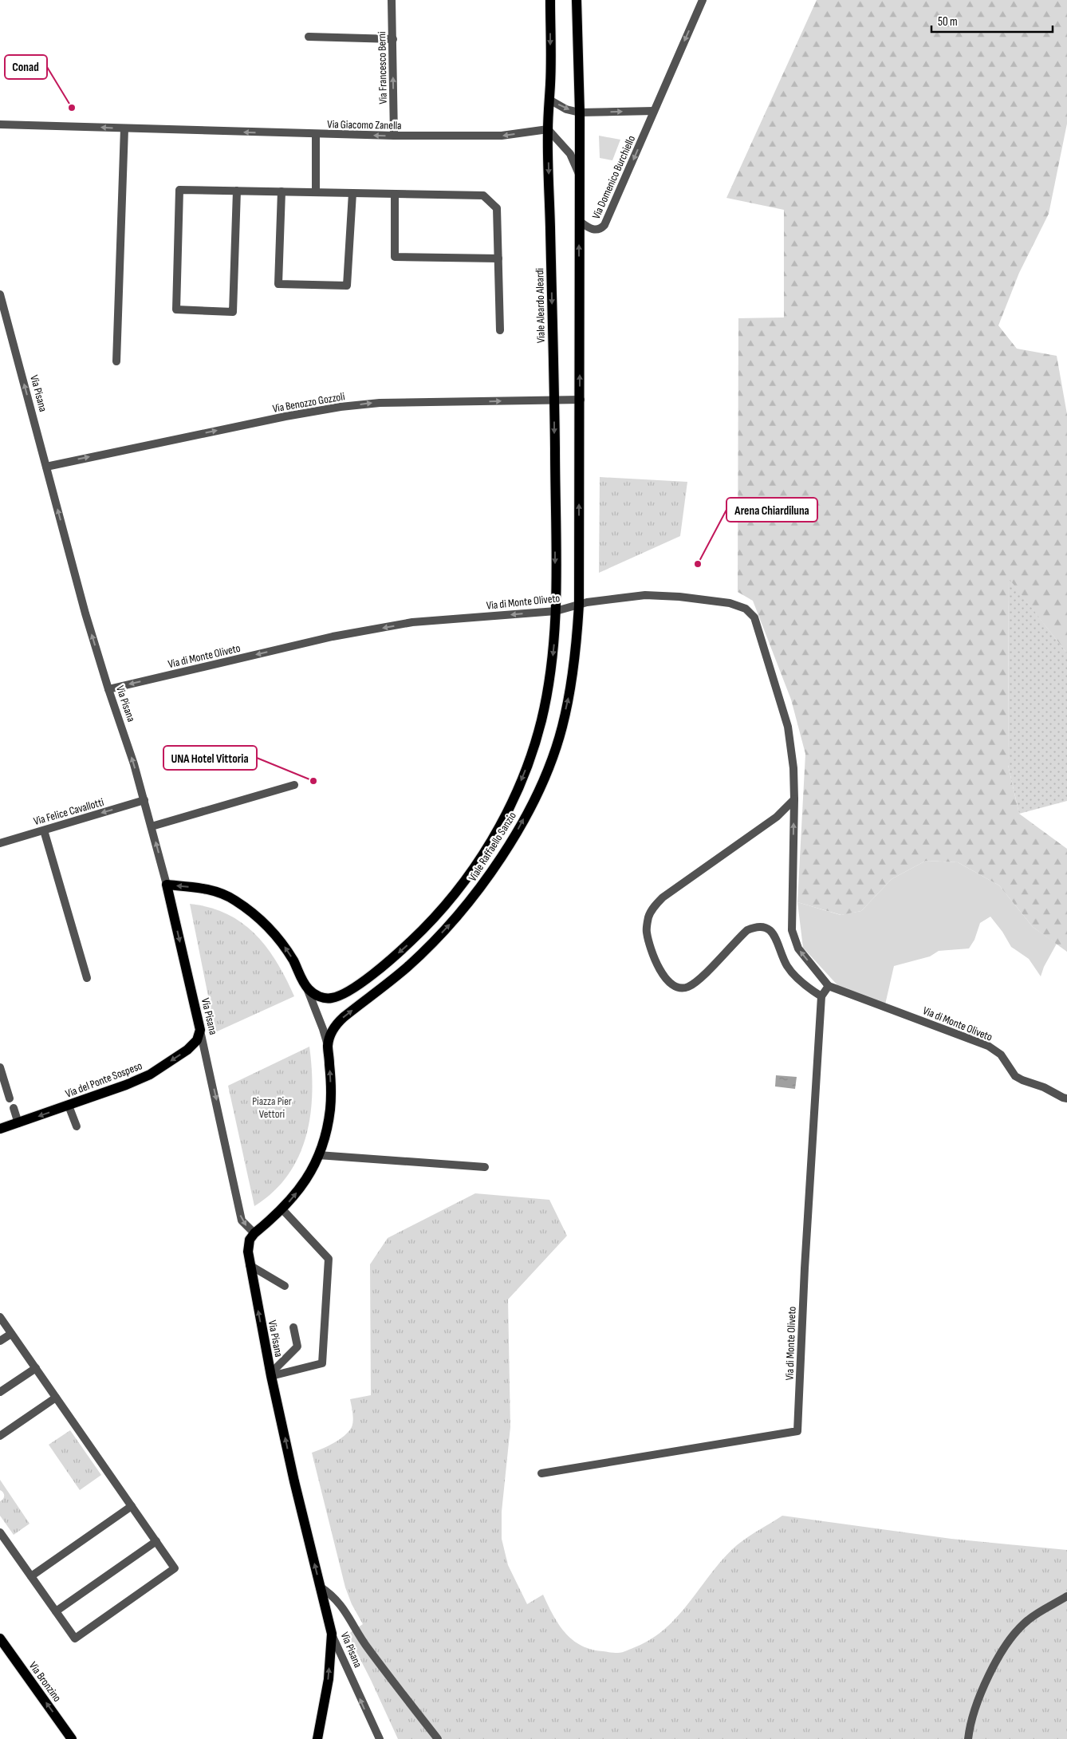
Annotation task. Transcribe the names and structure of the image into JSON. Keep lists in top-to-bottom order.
{
  "streets": {
    "main road": [
      "Viale Aleardo Aleardi",
      "Via Pisana",
      "Viale Raffaello Sanzio",
      "Via del Ponte Sospeso",
      "Via Bronzino"
    ],
    "street": [
      "Via Francesco Berni",
      "Via Giacomo Zanella",
      "Via Domenico Burchiello",
      "Via Benozzo Gozzoli",
      "Via di Monte Oliveto",
      "Via Felice Cavallotti"
    ]
  },
  "crossings": [
    ["Via Francesco Berni", "Via Giacomo Zanella"],
    ["Via Giacomo Zanella", "Viale Aleardo Aleardi"],
    ["Viale Aleardo Aleardi", "Via Benozzo Gozzoli"],
    ["Viale Aleardo Aleardi", "Via di Monte Oliveto"],
    ["Viale Aleardo Aleardi", "Viale Raffaello Sanzio"],
    ["Via Pisana", "Via Benozzo Gozzoli"],
    ["Via Pisana", "Via di Monte Oliveto"],
    ["Via Pisana", "Via Felice Cavallotti"],
    ["Via Pisana", "Via del Ponte Sospeso"],
    ["Via di Monte Oliveto", "Viale Raffaello Sanzio"]
  ],
  "one_way": [
    "Via Francesco Berni",
    "Via Giacomo Zanella",
    "Via Domenico Burchiello",
    "Via Benozzo Gozzoli",
    "Via Felice Cavallotti",
    "Via del Ponte Sospeso",
    "Via Bronzino"
  ],
  "parks": ["Piazza Pier Vettori"],
  "places": ["Conad", "Arena Chiardiluna", "UNA Hotel Vittoria"],
  "scale_bar": "50 m"
}
